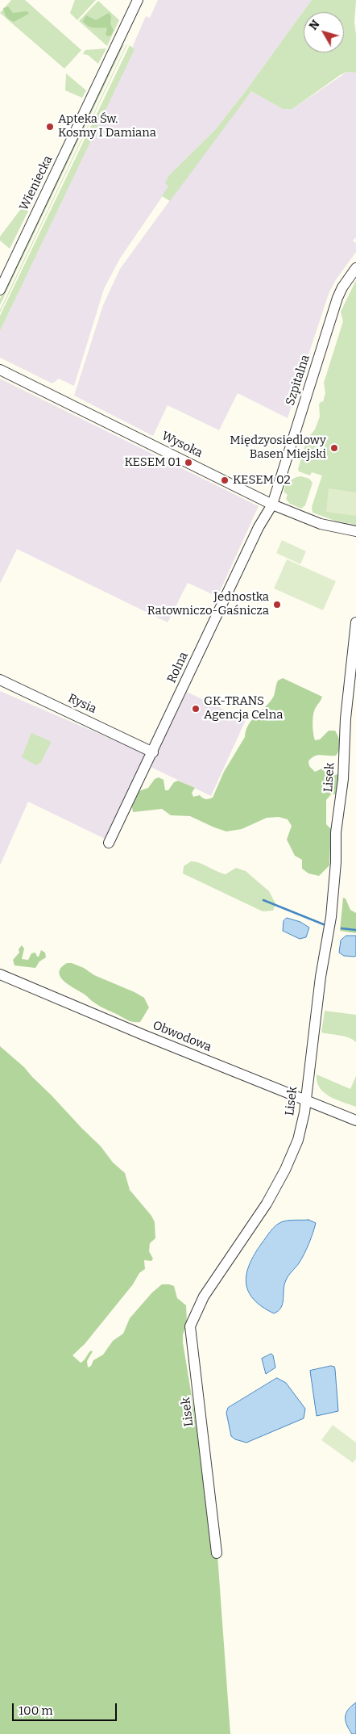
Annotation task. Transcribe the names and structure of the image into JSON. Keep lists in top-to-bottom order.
{
  "streets": {
    "street": [
      "Wieniecka",
      "Szpitalna",
      "Wysoka",
      "Rolna",
      "Rysia",
      "Lisek",
      "Obwodowa"
    ]
  },
  "crossings": [
    ["Szpitalna", "Wysoka"],
    ["Szpitalna", "Rolna"],
    ["Wysoka", "Rolna"],
    ["Rolna", "Rysia"],
    ["Lisek", "Obwodowa"]
  ],
  "places": [
    "Apteka Św. Kosmy I Damiana",
    "Międzyosiedlowy Basen Miejski",
    "KESEM 01",
    "KESEM 02",
    "Jednostka Ratowniczo-Gaśnicza",
    "GK-TRANS Agencja Celna"
  ],
  "scale_bar": "100 m",
  "north": "top left"
}
